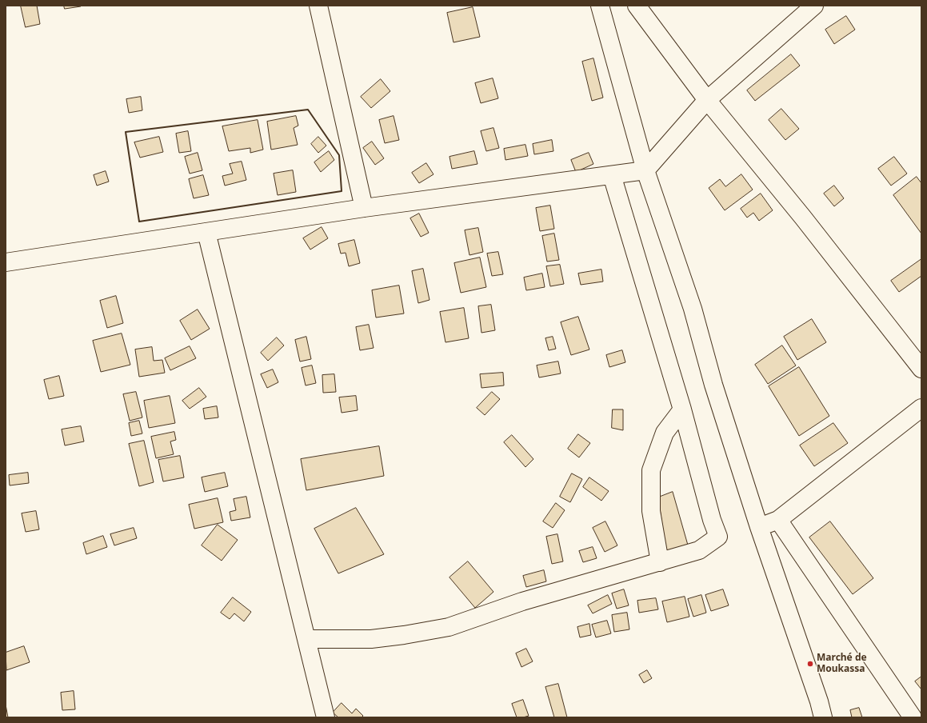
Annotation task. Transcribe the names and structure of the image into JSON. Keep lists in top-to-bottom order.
{
  "places": ["Marché de Moukassa"]
}
